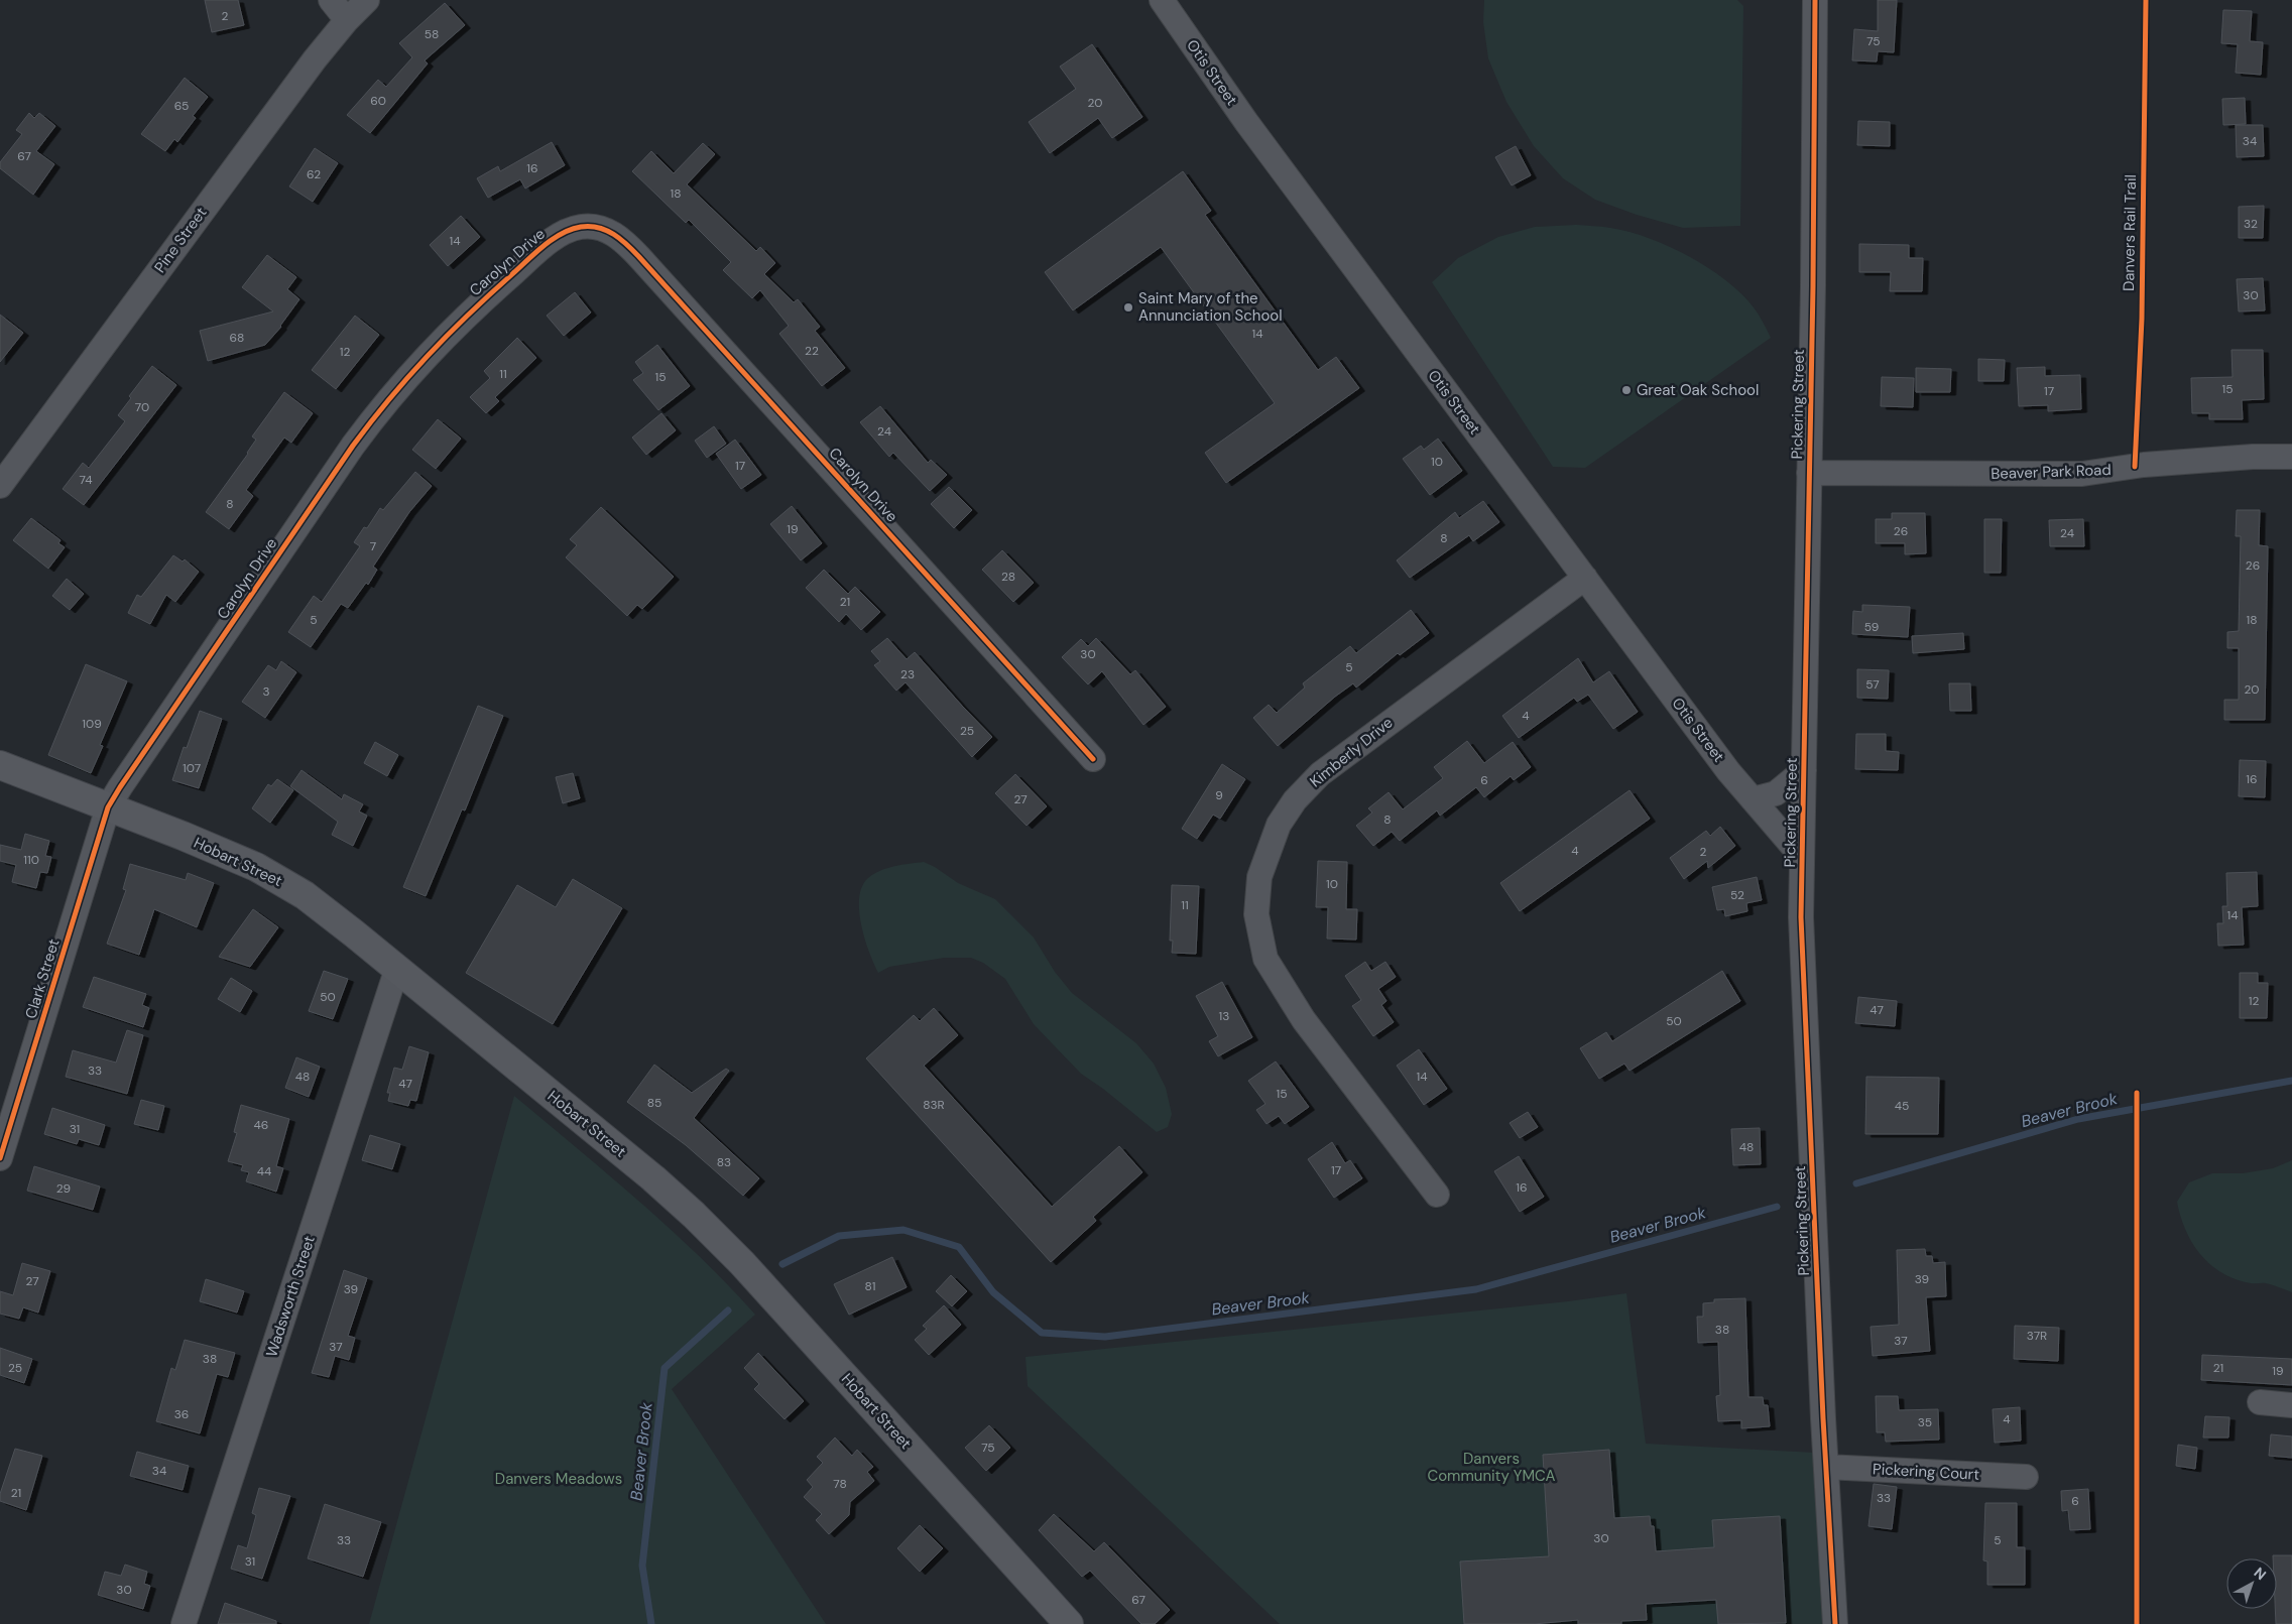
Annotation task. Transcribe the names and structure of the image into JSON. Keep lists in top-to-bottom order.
{
  "streets": {
    "main road": ["Hobart Street"],
    "street": [
      "Otis Street",
      "Pine Street",
      "Carolyn Drive",
      "Pickering Street",
      "Beaver Park Road",
      "Kimberly Drive",
      "Clark Street",
      "Wadsworth Street",
      "Pickering Court"
    ],
    "cycle path": ["Danvers Rail Trail"]
  },
  "crossings": [
    ["Otis Street", "Pickering Street"],
    ["Otis Street", "Kimberly Drive"],
    ["Carolyn Drive", "Hobart Street"],
    ["Carolyn Drive", "Clark Street"],
    ["Pickering Street", "Beaver Park Road"],
    ["Pickering Street", "Pickering Court"],
    ["Hobart Street", "Clark Street"],
    ["Hobart Street", "Wadsworth Street"]
  ],
  "water": ["Beaver Brook"],
  "parks": ["Danvers Community YMCA", "Danvers Meadows"],
  "places": ["Saint Mary of the Annunciation School", "Great Oak School"],
  "house_numbers": [
    "2",
    "58",
    "75",
    "60",
    "20",
    "65",
    "34",
    "67",
    "16",
    "62",
    "18",
    "32",
    "14",
    "30",
    "14",
    "68",
    "22",
    "12",
    "11",
    "15",
    "15",
    "17",
    "70",
    "24",
    "10",
    "17",
    "74",
    "8",
    "19",
    "26",
    "24",
    "8",
    "7",
    "26",
    "28",
    "21",
    "5",
    "18",
    "59",
    "30",
    "5",
    "23",
    "57",
    "20",
    "3",
    "4",
    "109",
    "25",
    "107",
    "16",
    "6",
    "9",
    "27",
    "8",
    "4",
    "2",
    "110",
    "10",
    "52",
    "11",
    "14",
    "50",
    "12",
    "47",
    "13",
    "50",
    "33",
    "48",
    "14",
    "47",
    "15",
    "85",
    "83R",
    "45",
    "46",
    "31",
    "48",
    "83",
    "17",
    "44",
    "16",
    "29",
    "39",
    "27",
    "81",
    "39",
    "38",
    "37R",
    "37",
    "37",
    "38",
    "25",
    "21",
    "19",
    "36",
    "4",
    "35",
    "75",
    "34",
    "78",
    "21",
    "33",
    "6",
    "30",
    "33",
    "5",
    "31",
    "30",
    "67"
  ],
  "north": "top right"
}
